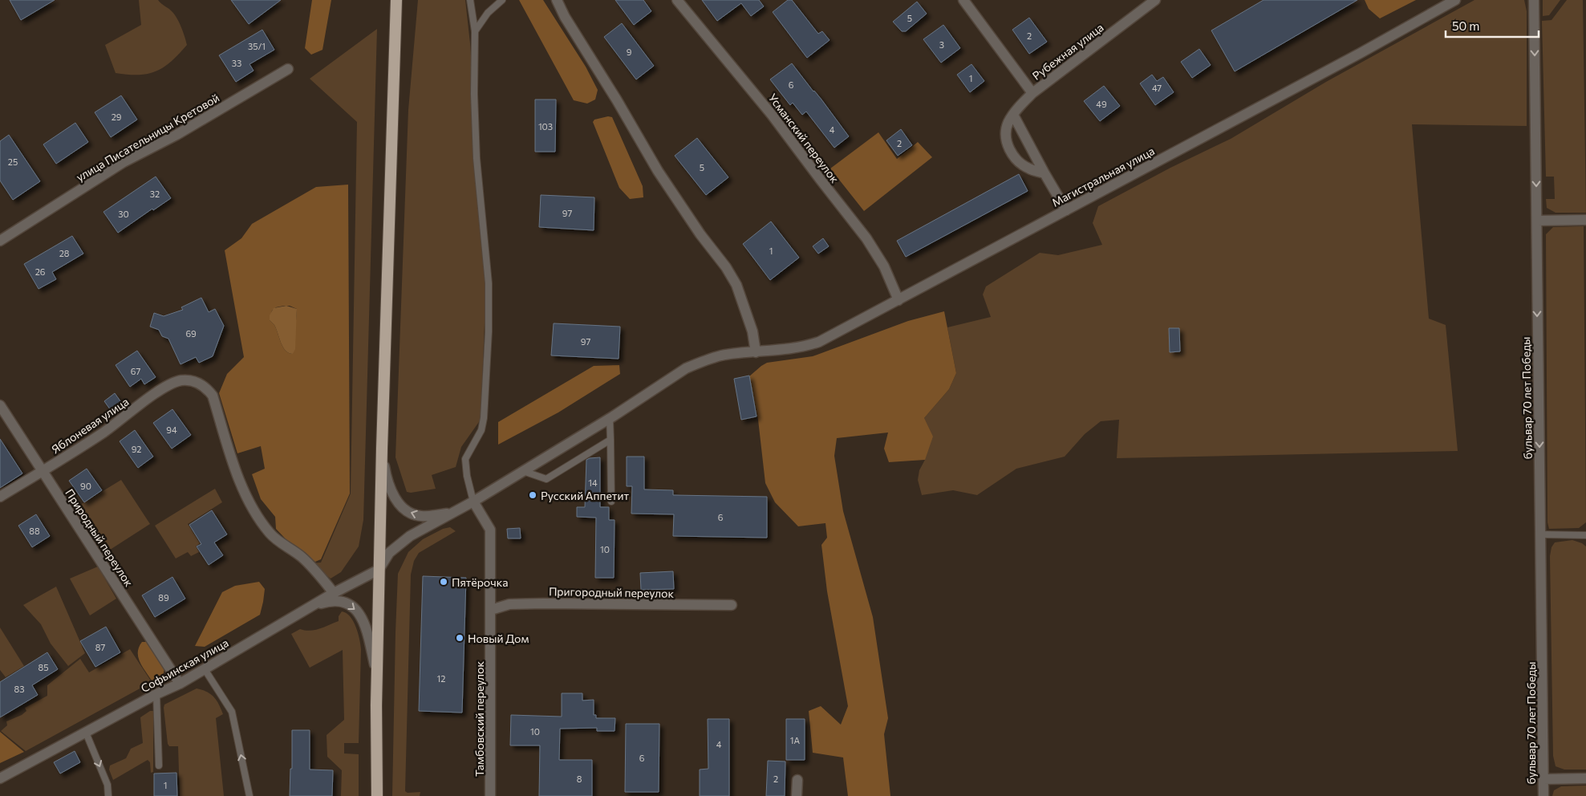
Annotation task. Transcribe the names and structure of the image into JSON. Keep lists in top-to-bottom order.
{
  "streets": {
    "street": [
      "Рубежная улица",
      "улица Писательницы Кретовой",
      "Усманский переулок",
      "Магистральная улица",
      "бульвар 70 лет Победы",
      "Яблоневая улица",
      "Природный переулок",
      "Пригородный переулок",
      "Софьинская улица",
      "Тамбовский переулок"
    ]
  },
  "crossings": [
    ["Усманский переулок", "Магистральная улица"],
    ["Магистральная улица", "Софьинская улица"],
    ["Магистральная улица", "Тамбовский переулок"],
    ["Яблоневая улица", "Природный переулок"],
    ["Яблоневая улица", "Софьинская улица"],
    ["Природный переулок", "Софьинская улица"],
    ["Пригородный переулок", "Тамбовский переулок"]
  ],
  "one_way": ["бульвар 70 лет Победы"],
  "places": ["Русский Аппетит", "Пятёрочка", "Новый Дом"],
  "house_numbers": [
    "5",
    "2",
    "3",
    "35/1",
    "9",
    "33",
    "1",
    "6",
    "47",
    "49",
    "29",
    "103",
    "4",
    "2",
    "25",
    "5",
    "32",
    "97",
    "30",
    "1",
    "28",
    "26",
    "69",
    "97",
    "67",
    "94",
    "92",
    "14",
    "90",
    "6",
    "88",
    "10",
    "89",
    "87",
    "85",
    "12",
    "83",
    "10",
    "1А",
    "4",
    "6",
    "8",
    "2",
    "1"
  ],
  "scale_bar": "50 m"
}
